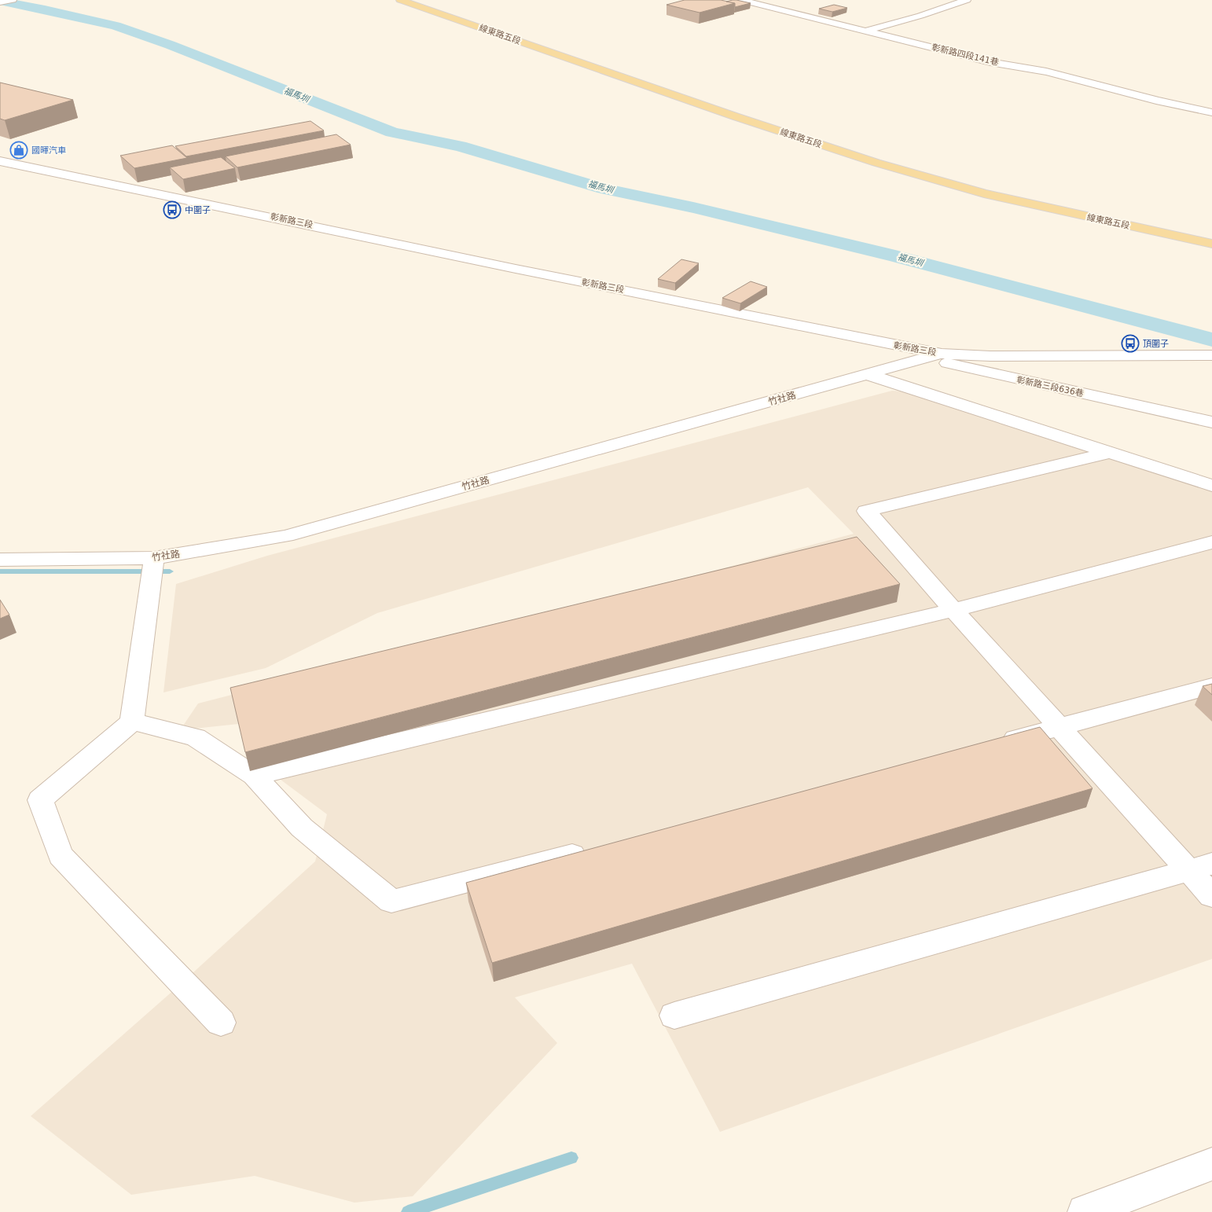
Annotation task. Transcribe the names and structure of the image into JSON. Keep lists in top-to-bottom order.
{
  "streets": {
    "main road": ["線東路五段"],
    "street": [
      "彰新路四段141巷",
      "彰新路三段",
      "彰新路三段636巷",
      "竹社路"
    ]
  },
  "crossings": [
    ["彰新路三段", "彰新路三段636巷"],
    ["彰新路三段", "竹社路"],
    ["彰新路三段636巷", "竹社路"]
  ],
  "water": ["福馬圳"],
  "places": {
    "shop": ["國暉汽車"],
    "bus stop": ["中圍子", "頂圍子"]
  }
}
